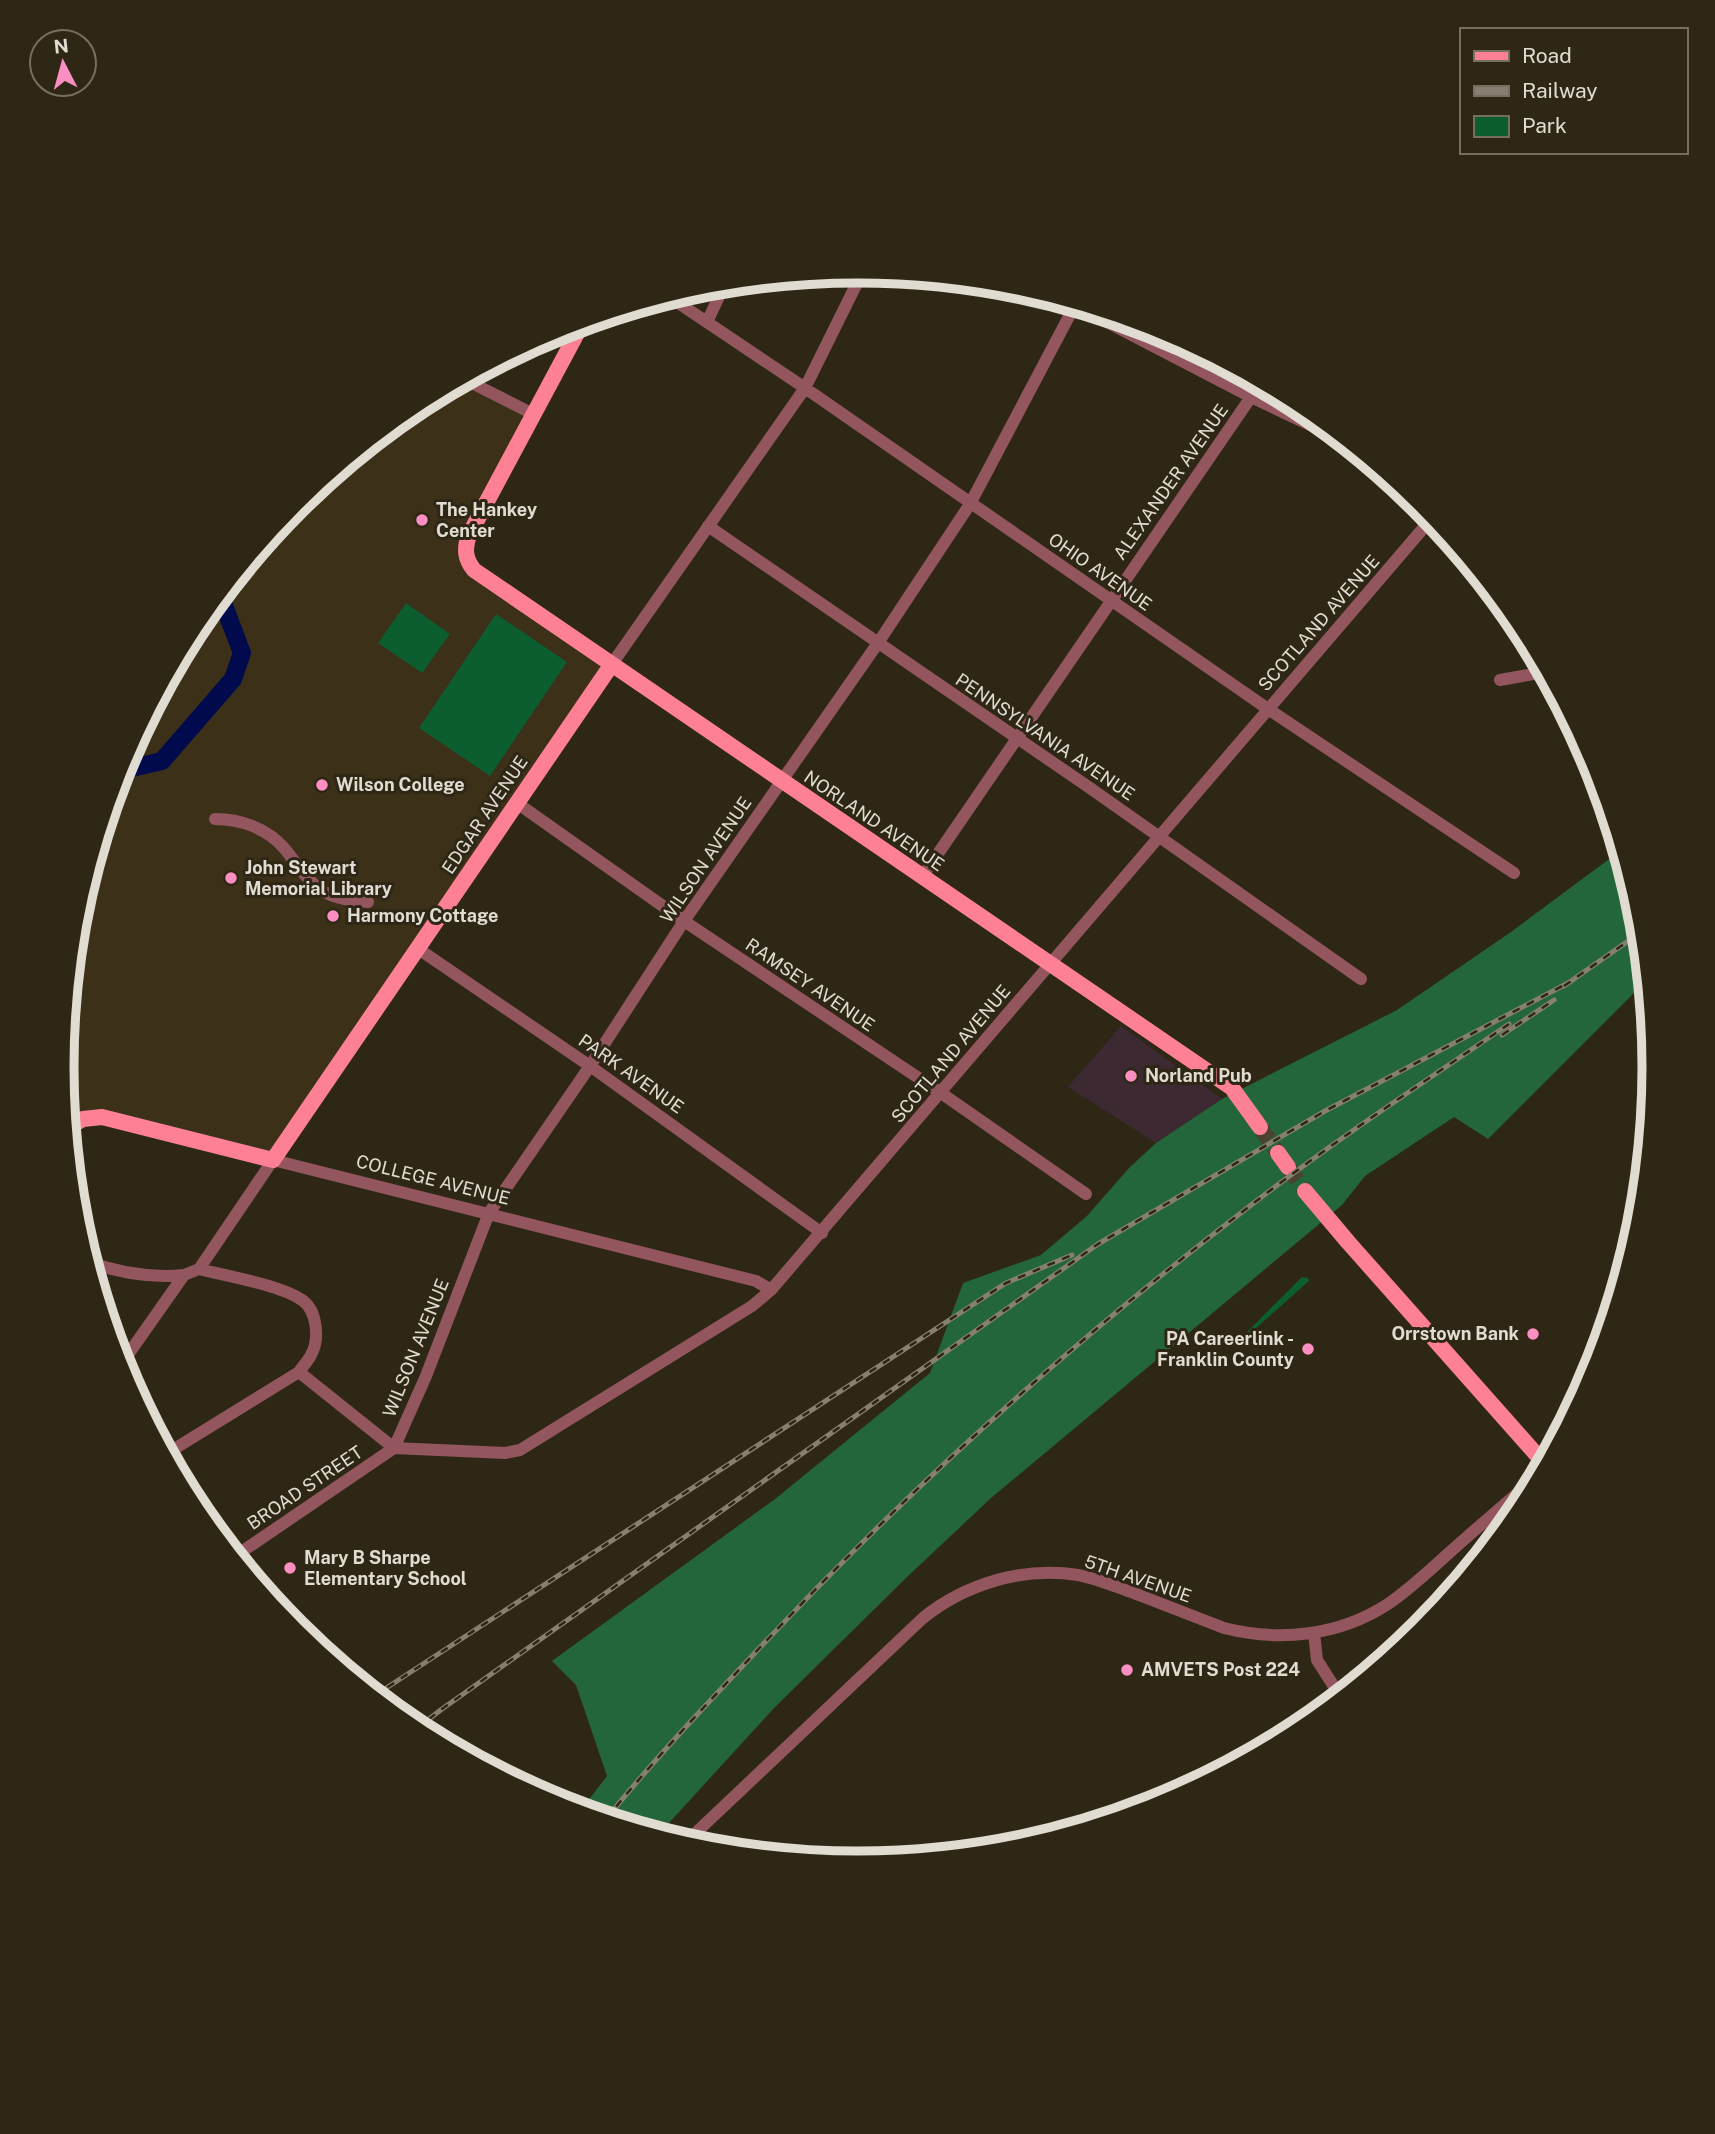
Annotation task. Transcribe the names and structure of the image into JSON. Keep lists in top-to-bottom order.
{
  "streets": {
    "main road": ["EDGAR AVENUE", "NORLAND AVENUE", "COLLEGE AVENUE"],
    "street": [
      "ALEXANDER AVENUE",
      "OHIO AVENUE",
      "SCOTLAND AVENUE",
      "PENNSYLVANIA AVENUE",
      "WILSON AVENUE",
      "RAMSEY AVENUE",
      "PARK AVENUE",
      "BROAD STREET",
      "5TH AVENUE"
    ]
  },
  "crossings": [
    ["ALEXANDER AVENUE", "OHIO AVENUE"],
    ["ALEXANDER AVENUE", "PENNSYLVANIA AVENUE"],
    ["ALEXANDER AVENUE", "NORLAND AVENUE"],
    ["OHIO AVENUE", "SCOTLAND AVENUE"],
    ["OHIO AVENUE", "EDGAR AVENUE"],
    ["OHIO AVENUE", "WILSON AVENUE"],
    ["SCOTLAND AVENUE", "PENNSYLVANIA AVENUE"],
    ["SCOTLAND AVENUE", "NORLAND AVENUE"],
    ["SCOTLAND AVENUE", "WILSON AVENUE"],
    ["SCOTLAND AVENUE", "RAMSEY AVENUE"],
    ["SCOTLAND AVENUE", "PARK AVENUE"],
    ["SCOTLAND AVENUE", "COLLEGE AVENUE"],
    ["SCOTLAND AVENUE", "BROAD STREET"],
    ["PENNSYLVANIA AVENUE", "EDGAR AVENUE"],
    ["PENNSYLVANIA AVENUE", "WILSON AVENUE"],
    ["EDGAR AVENUE", "NORLAND AVENUE"],
    ["EDGAR AVENUE", "RAMSEY AVENUE"],
    ["EDGAR AVENUE", "PARK AVENUE"],
    ["EDGAR AVENUE", "COLLEGE AVENUE"],
    ["NORLAND AVENUE", "WILSON AVENUE"],
    ["WILSON AVENUE", "RAMSEY AVENUE"],
    ["WILSON AVENUE", "PARK AVENUE"],
    ["WILSON AVENUE", "COLLEGE AVENUE"],
    ["WILSON AVENUE", "BROAD STREET"]
  ],
  "places": [
    "The Hankey Center",
    "Wilson College",
    "John Stewart Memorial Library",
    "Harmony Cottage",
    "Norland Pub",
    "Orrstown Bank",
    "PA Careerlink - Franklin County",
    "Mary B Sharpe Elementary School",
    "AMVETS Post 224"
  ],
  "legend": ["Road", "Railway", "Park"],
  "north": "top"
}
